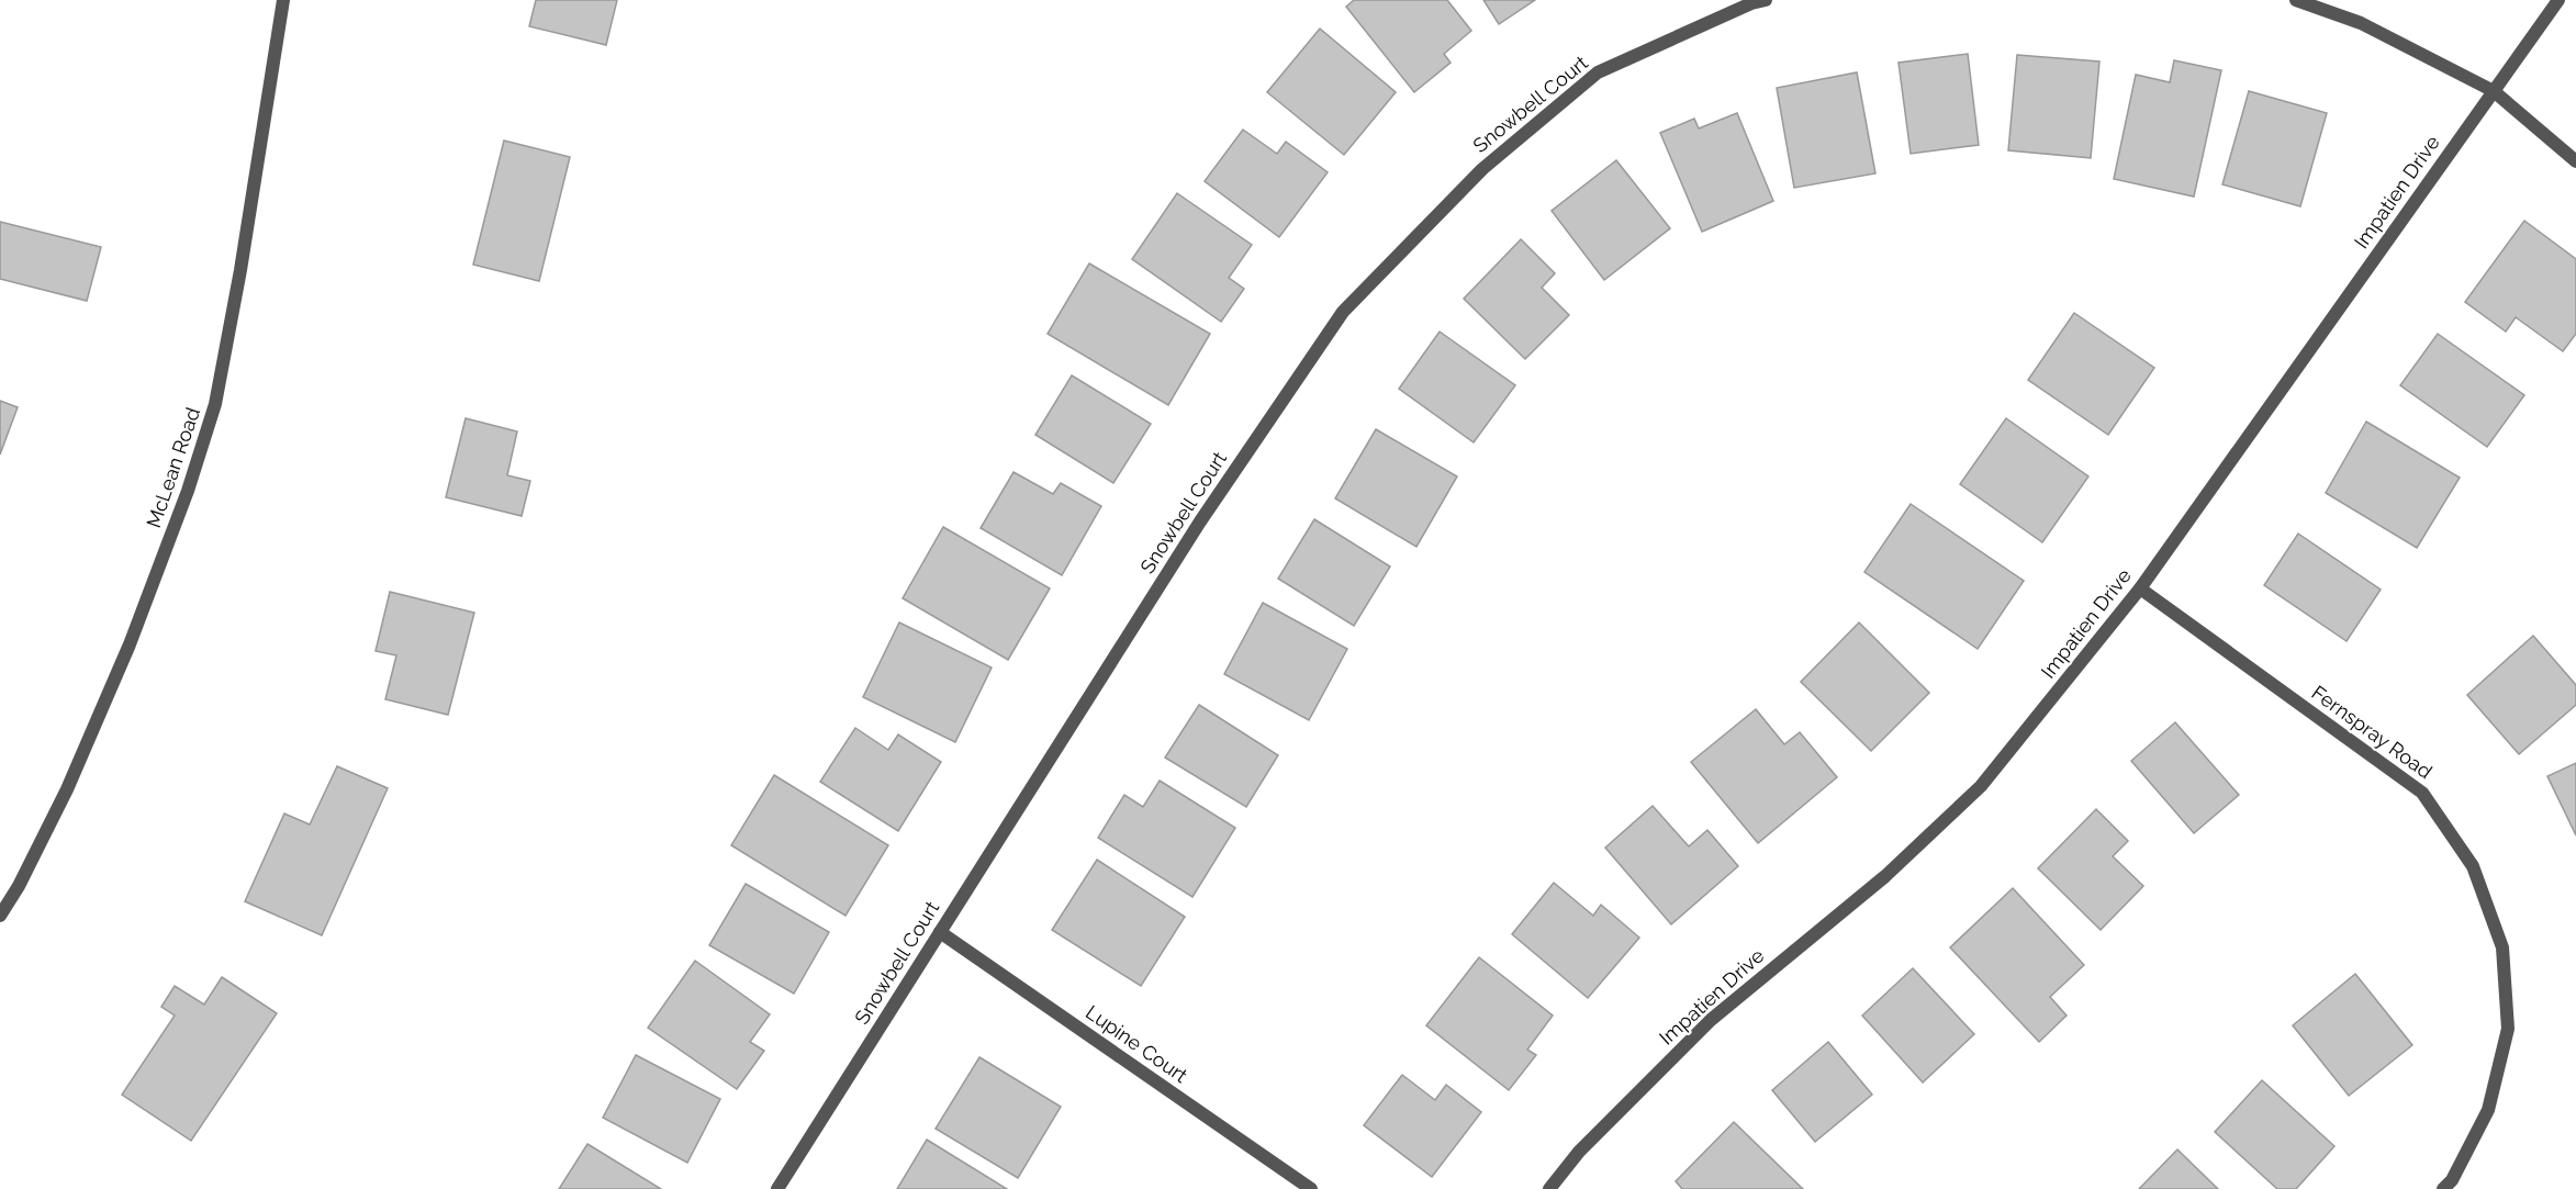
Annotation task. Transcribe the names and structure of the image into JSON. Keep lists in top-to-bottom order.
{
  "streets": {
    "street": [
      "Snowbell Court",
      "Impatien Drive",
      "McLean Road",
      "Fernspray Road",
      "Lupine Court"
    ]
  },
  "crossings": [
    ["Snowbell Court", "Lupine Court"],
    ["Impatien Drive", "Fernspray Road"]
  ]
}
